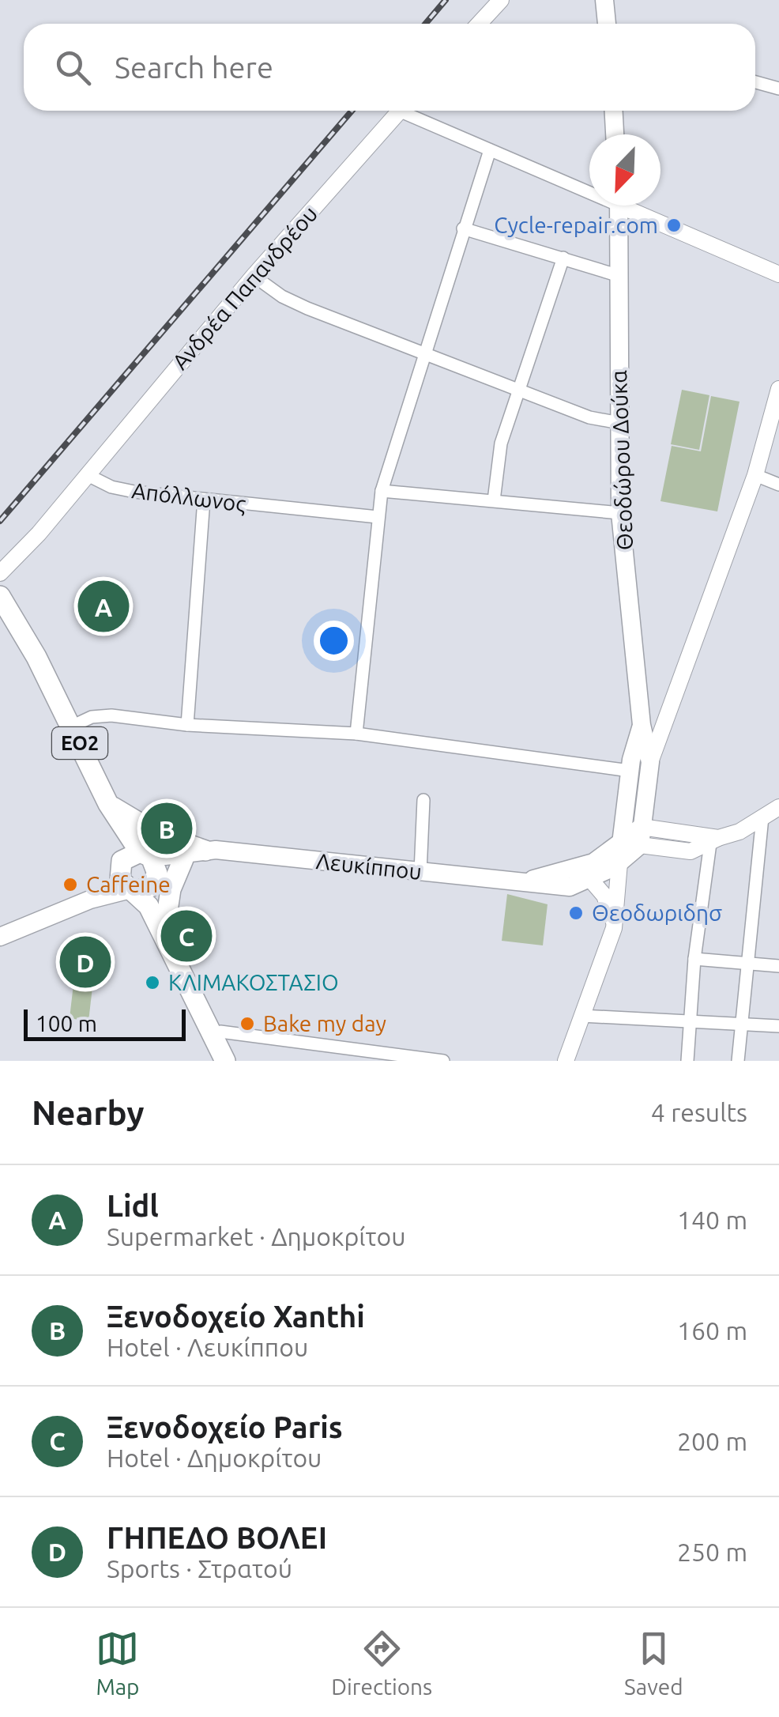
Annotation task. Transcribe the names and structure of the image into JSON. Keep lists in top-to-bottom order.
{
  "streets": {
    "main road": ["Θεοδώρου Δούκα", "ΕΟ2", "Λευκίππου"],
    "street": ["Ανδρέα Παπανδρέου", "Απόλλωνος"]
  },
  "crossings": [
    ["Ανδρέα Παπανδρέου", "Απόλλωνος"],
    ["Θεοδώρου Δούκα", "Λευκίππου"],
    ["ΕΟ2", "Λευκίππου"]
  ],
  "places": [
    "Cycle-repair.com",
    "Caffeine",
    "Θεοδωριδησ",
    "ΚΛΙΜΑΚΟΣΤΑΣΙΟ",
    "Bake my day"
  ],
  "scale_bar": "100 m",
  "north": "bottom left",
  "page": {
    "search": "Search here",
    "pins": [
      "A",
      "B",
      "C",
      "D"
    ],
    "scale": "100 m",
    "heading": ["Nearby", "4 results"],
    "list": [
      {
        "mark": "A",
        "name": "Lidl",
        "note": "Supermarket · Δημοκρίτου",
        "value": "140 m"
      },
      {
        "mark": "B",
        "name": "Ξενοδοχείο Xanthi",
        "note": "Hotel · Λευκίππου",
        "value": "160 m"
      },
      {
        "mark": "C",
        "name": "Ξενοδοχείο Paris",
        "note": "Hotel · Δημοκρίτου",
        "value": "200 m"
      },
      {
        "mark": "D",
        "name": "ΓΗΠΕΔΟ ΒΟΛΕΙ",
        "note": "Sports · Στρατού",
        "value": "250 m"
      }
    ],
    "nav": ["Map", "Directions", "Saved"]
  }
}
